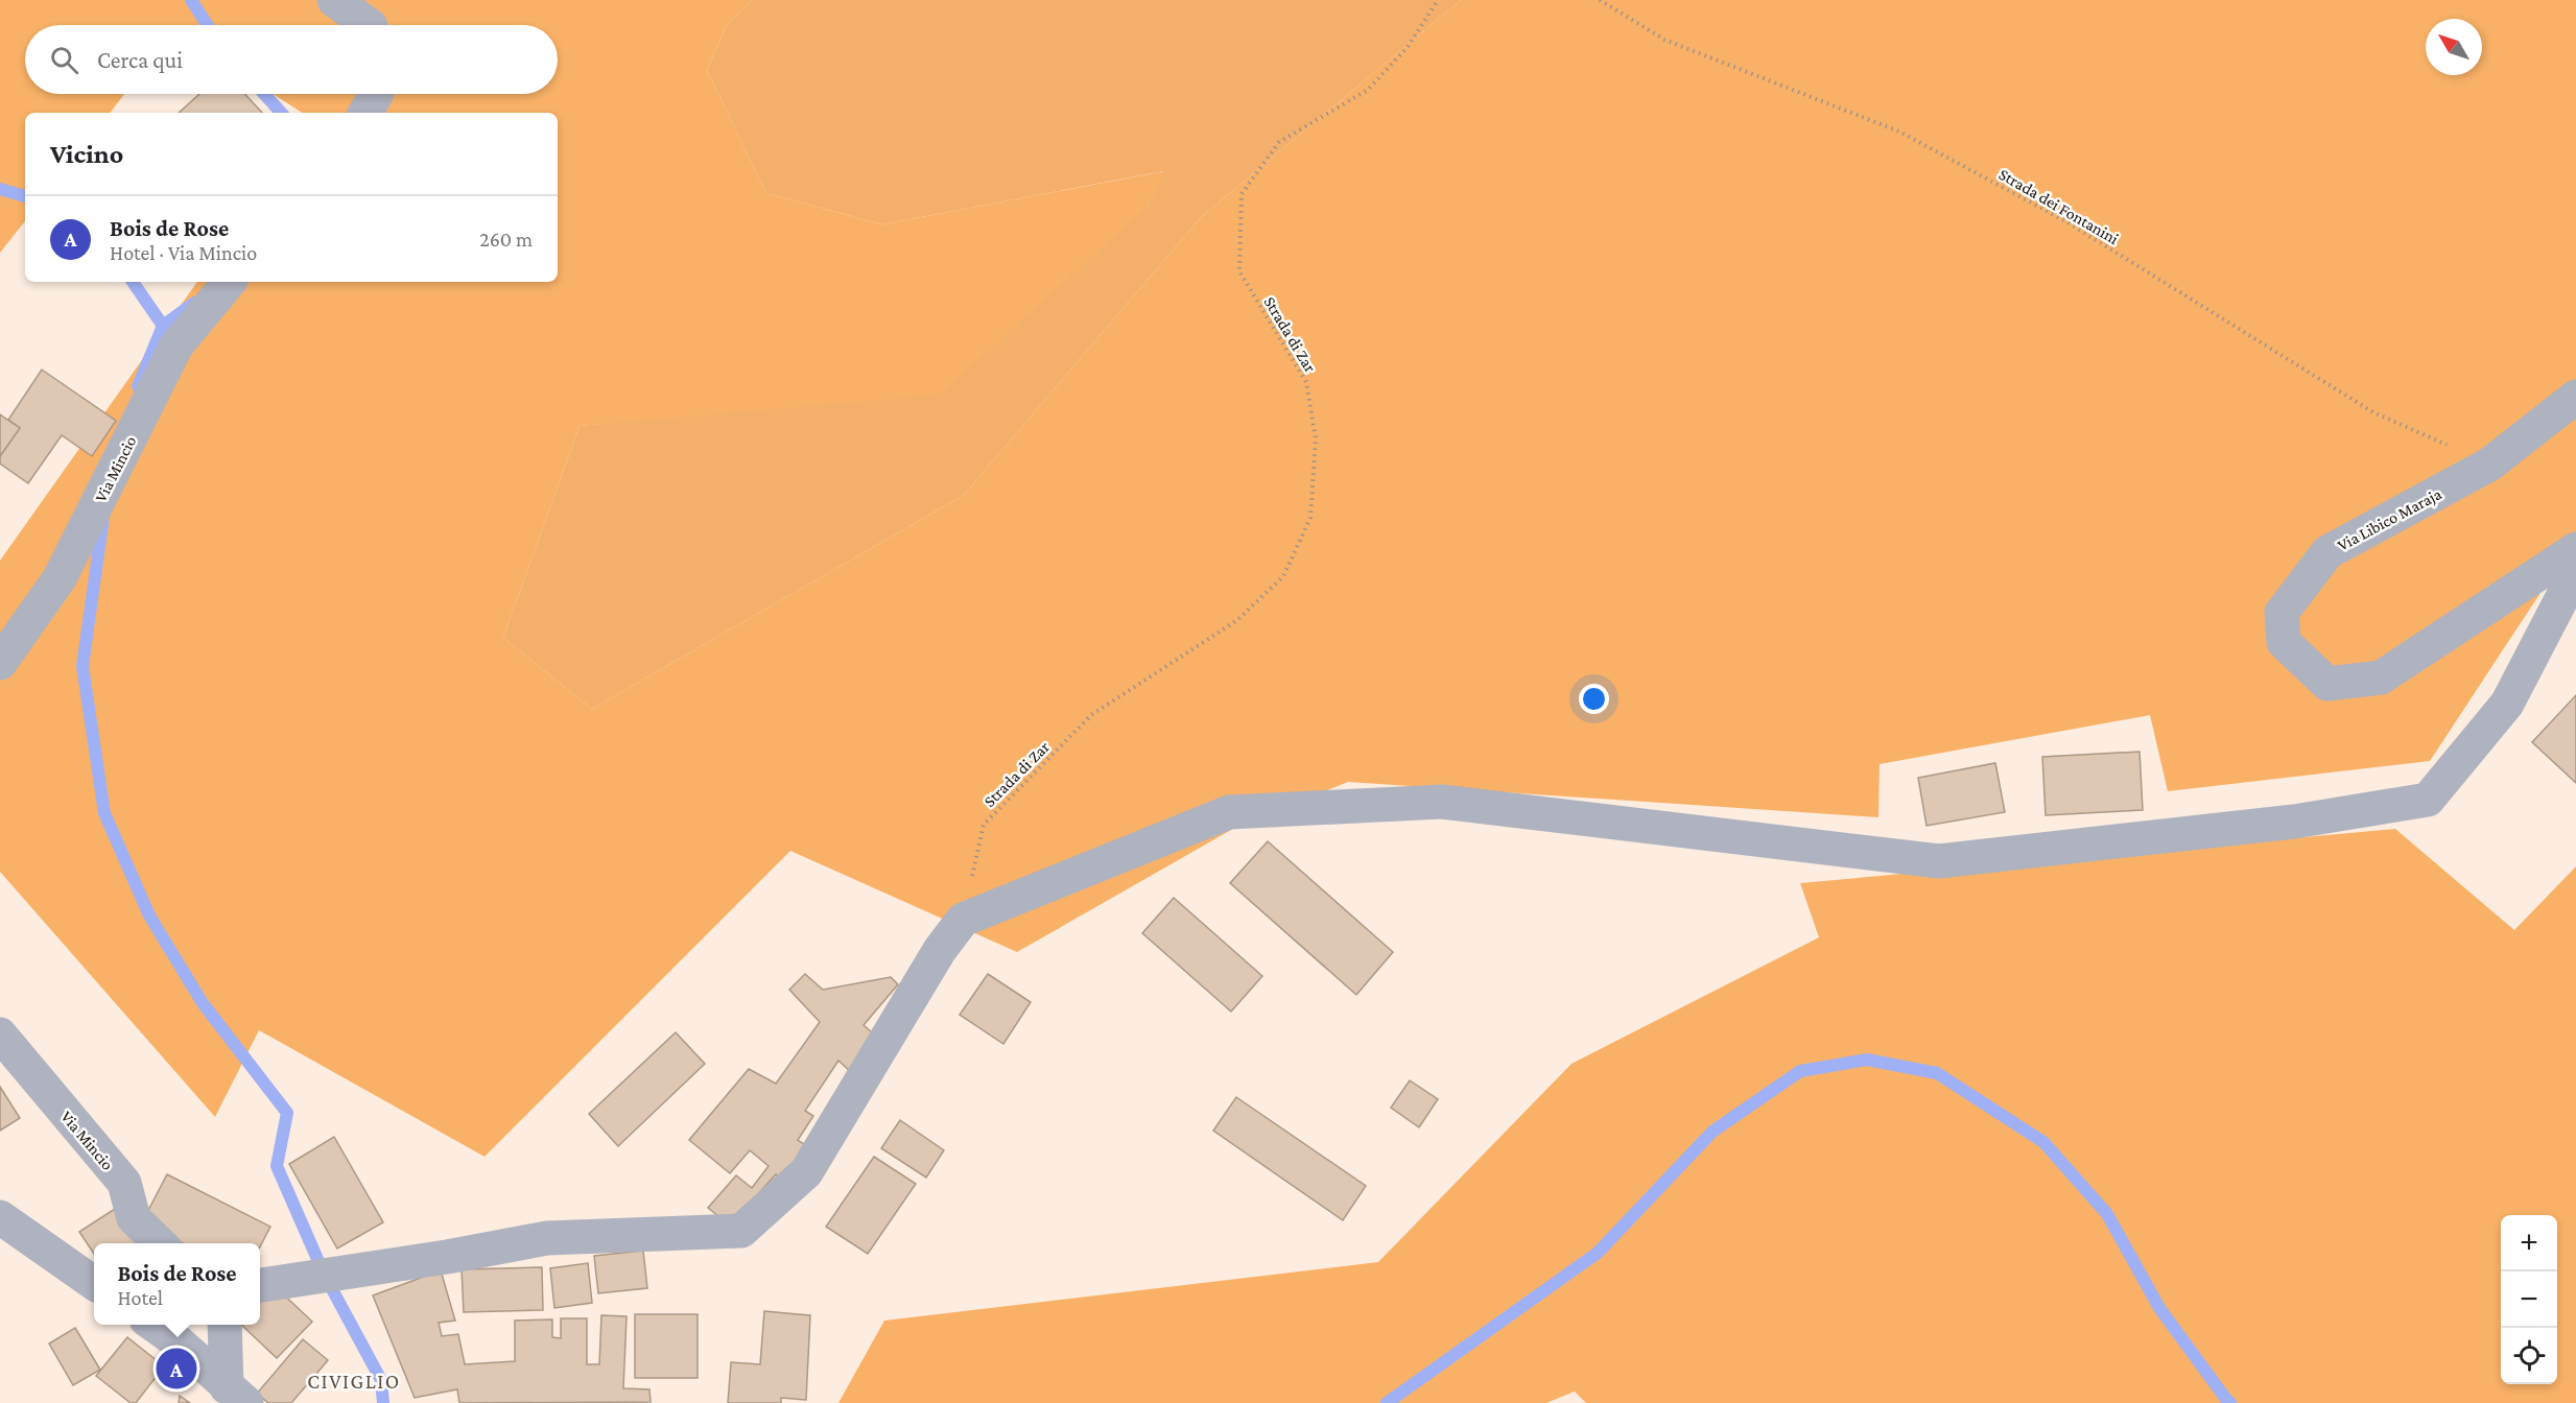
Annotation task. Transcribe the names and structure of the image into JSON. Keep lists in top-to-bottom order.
{
  "streets": {
    "street": ["Via Mincio", "Via Libico Maraja"],
    "path": ["Strada dei Fontanini", "Strada di Zar"]
  },
  "crossings": [
    ["Strada dei Fontanini", "Via Libico Maraja"]
  ],
  "districts": ["CIVIGLIO"],
  "north": "top left",
  "page": {
    "search": "Cerca qui",
    "heading": "Vicino",
    "list": [
      {
        "mark": "A",
        "name": "Bois de Rose",
        "note": "Hotel · Via Mincio",
        "value": "260 m"
      }
    ],
    "map_buttons": ["+", "−"],
    "popup": ["Bois de Rose", "Hotel"],
    "pins": "A"
  }
}
